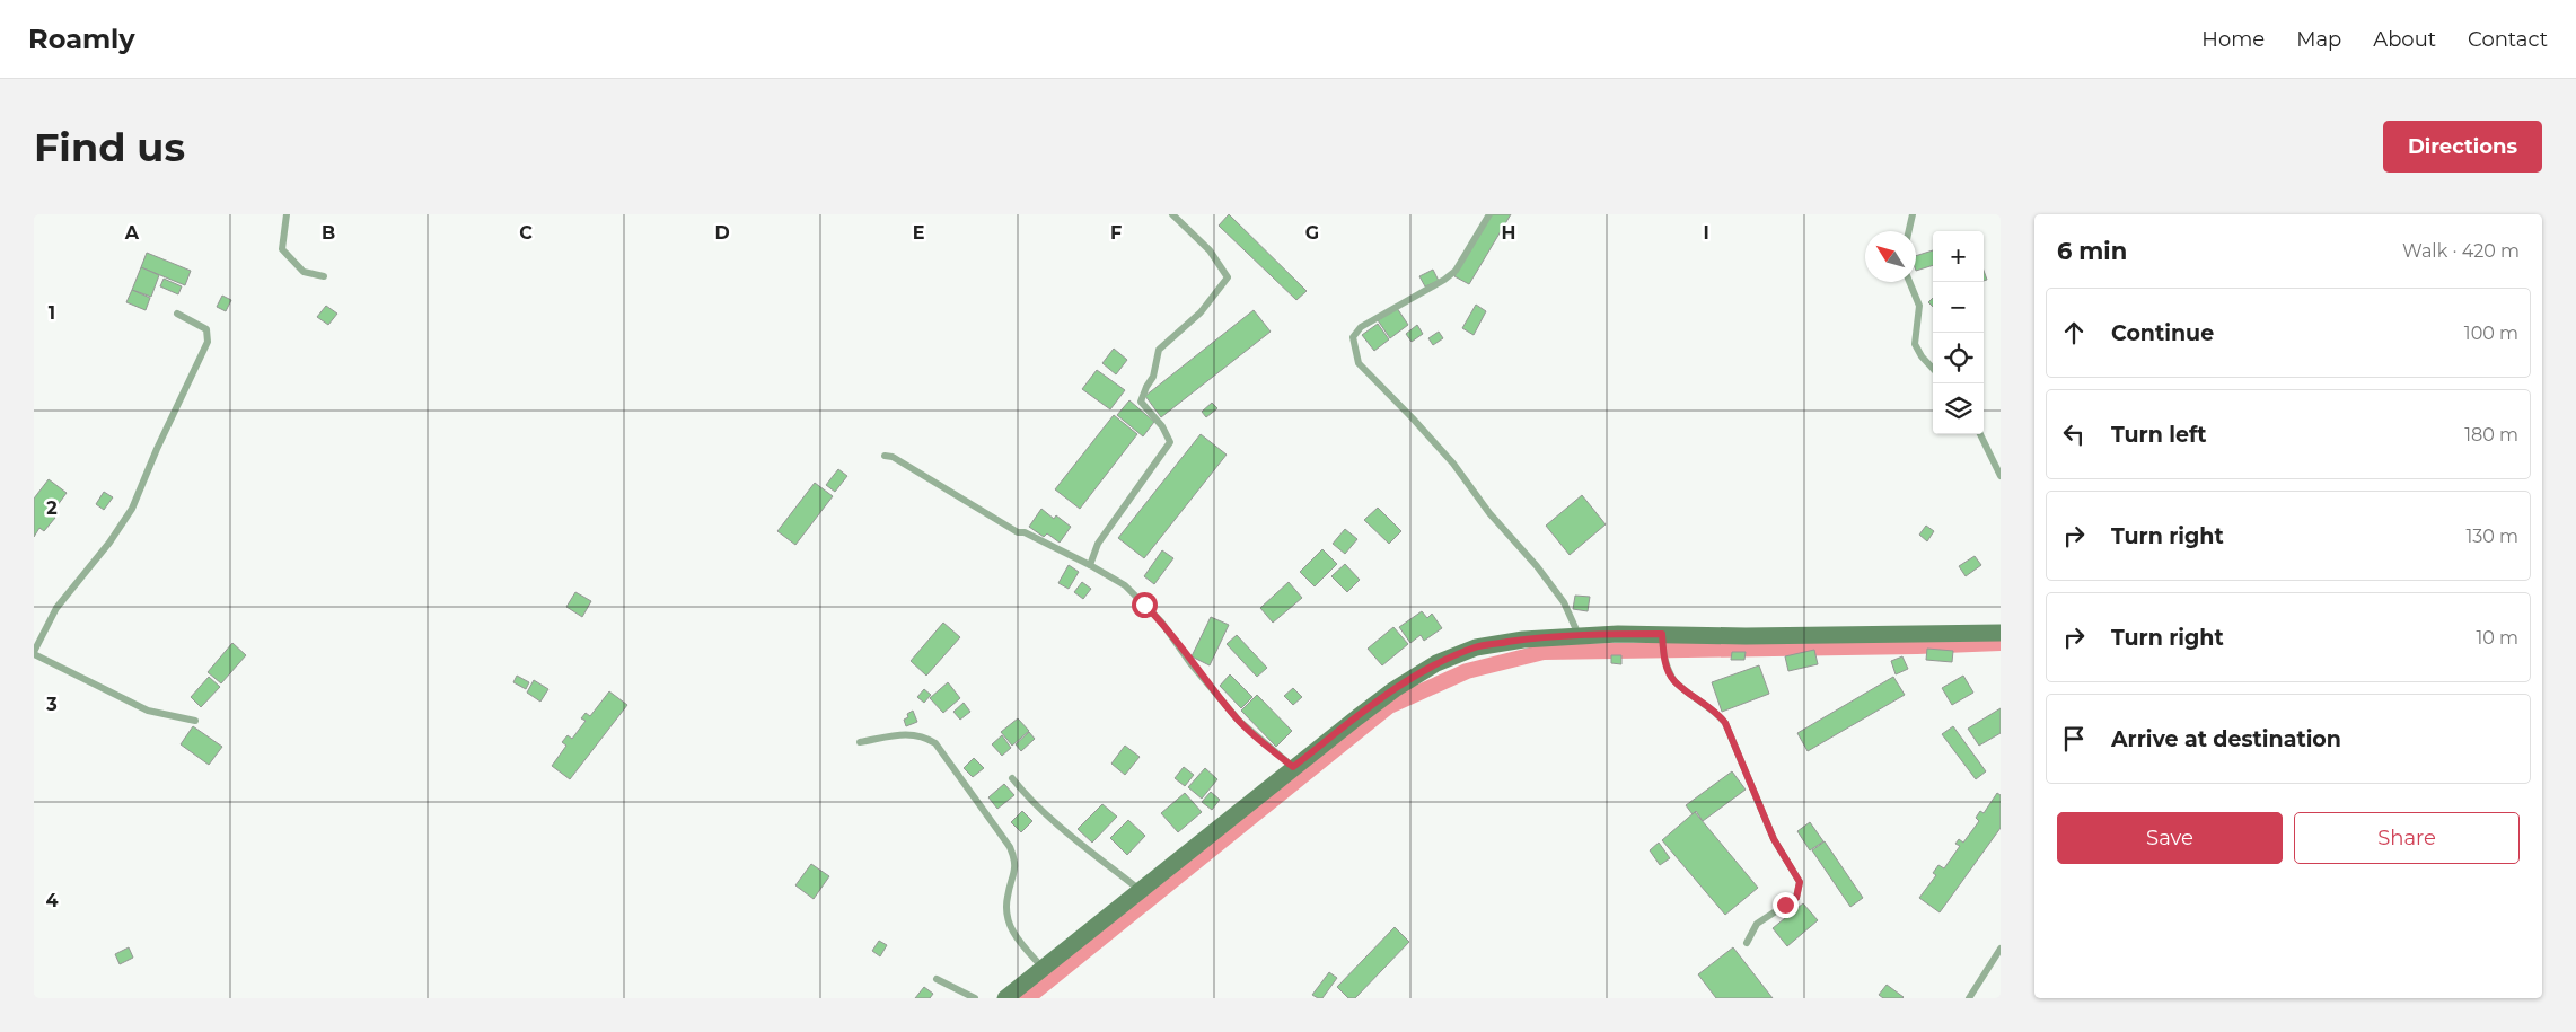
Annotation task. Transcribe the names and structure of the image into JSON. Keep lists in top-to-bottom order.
{
  "north": "top left",
  "page": {
    "header": "Roamly",
    "nav": [
      "Home",
      "Map",
      "About",
      "Contact"
    ],
    "buttons": [
      "Directions",
      ["Save", "Share"]
    ],
    "title": "Find us",
    "heading": ["6 min", "Walk · 420 m"],
    "map_buttons": ["+", "−"],
    "list": [
      ["Continue", "100 m"],
      ["Turn left", "180 m"],
      ["Turn right", "130 m"],
      ["Turn right", "10 m"],
      "Arrive at destination"
    ]
  },
  "grid": {
    "columns": [
      "A",
      "B",
      "C",
      "D",
      "E",
      "F",
      "G",
      "H",
      "I"
    ],
    "rows": [
      "1",
      "2",
      "3",
      "4"
    ]
  }
}
